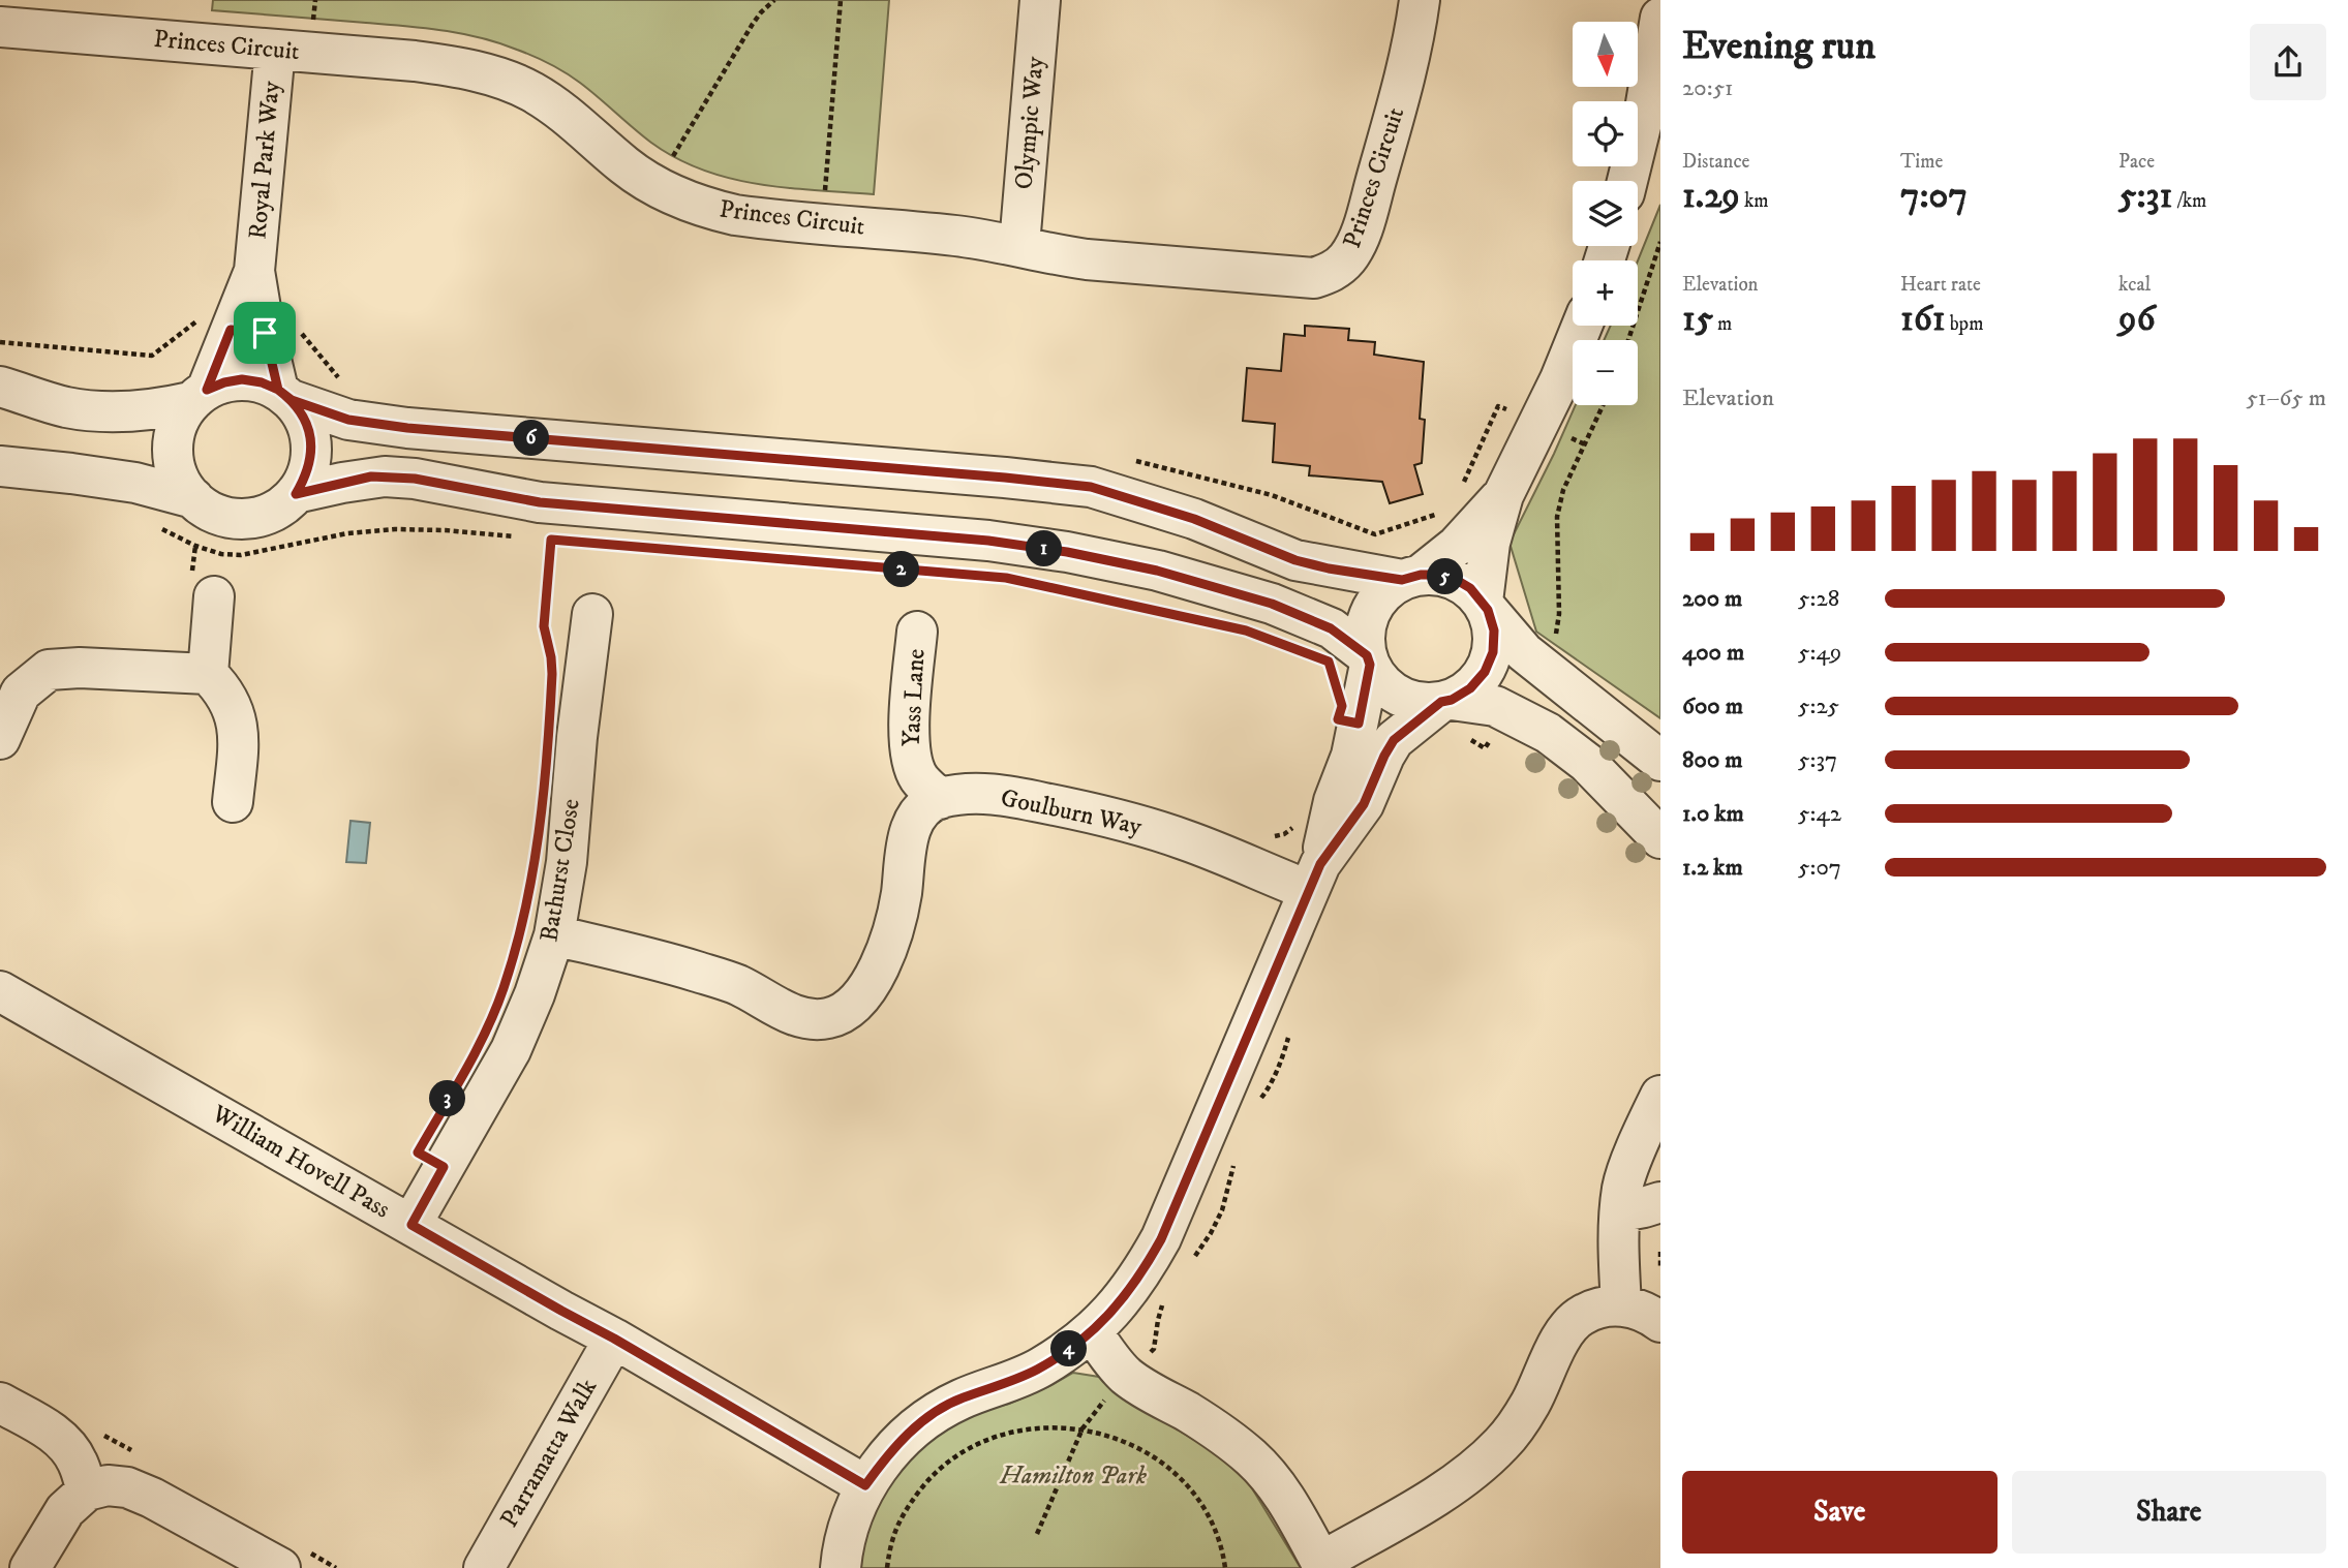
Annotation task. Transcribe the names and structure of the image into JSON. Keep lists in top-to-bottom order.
{
  "streets": {
    "street": [
      "Princes Circuit",
      "Olympic Way",
      "Royal Park Way",
      "Yass Lane",
      "Goulburn Way",
      "Bathurst Close",
      "William Hovell Pass",
      "Parramatta Walk"
    ]
  },
  "crossings": [
    ["Princes Circuit", "Olympic Way"],
    ["Princes Circuit", "Royal Park Way"],
    ["Yass Lane", "Goulburn Way"],
    ["Bathurst Close", "William Hovell Pass"],
    ["William Hovell Pass", "Parramatta Walk"]
  ],
  "parks": ["Hamilton Park"],
  "north": "bottom",
  "page": {
    "heading": ["Evening run", "20:51"],
    "map_buttons": ["+", "−"],
    "stats": [
      ["Distance", "1.29 km"],
      ["Time", "7:07"],
      ["Pace", "5:31 /km"],
      ["Elevation", "15 m"],
      ["Heart rate", "161 bpm"],
      ["kcal", "96"]
    ],
    "chart": ["Elevation", "51–65 m"],
    "pins": [
      "6",
      "1",
      "2",
      "5",
      "3",
      "4"
    ],
    "list": [
      {
        "name": "200 m",
        "note": "5:28"
      },
      {
        "name": "400 m",
        "note": "5:49"
      },
      {
        "name": "600 m",
        "note": "5:25"
      },
      {
        "name": "800 m",
        "note": "5:37"
      },
      {
        "name": "1.0 km",
        "note": "5:42"
      },
      {
        "name": "1.2 km",
        "note": "5:07"
      }
    ],
    "buttons": ["Save", "Share"]
  }
}
